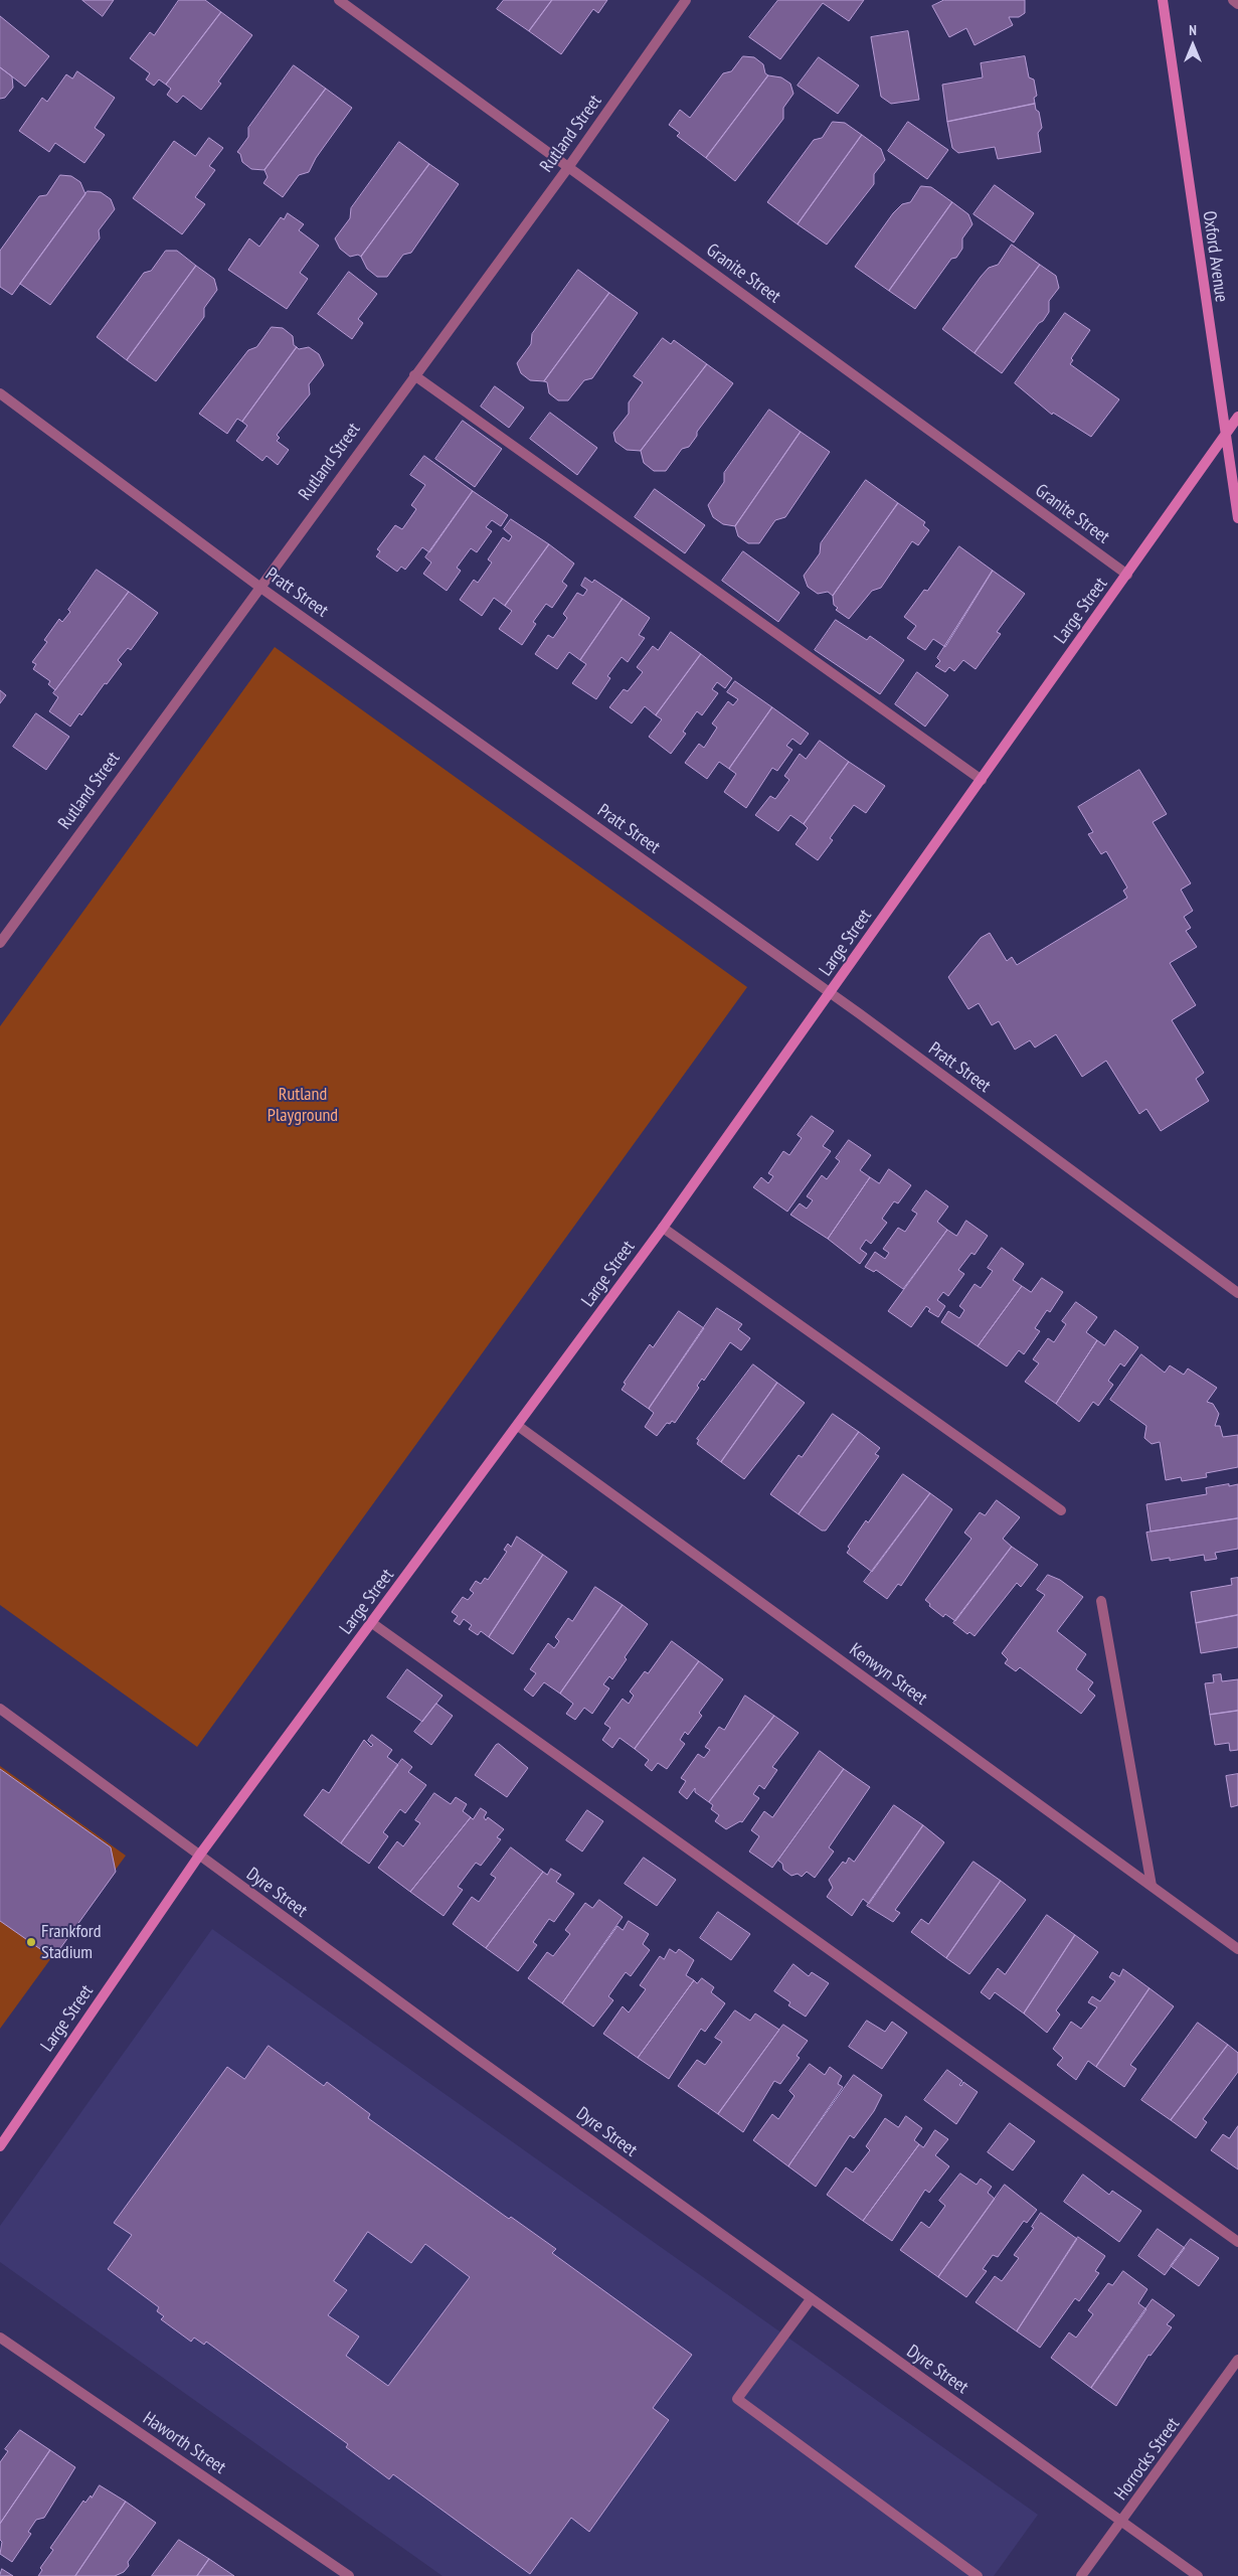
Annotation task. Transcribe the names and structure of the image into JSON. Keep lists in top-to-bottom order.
{
  "streets": {
    "street": [
      "Rutland Street",
      "Oxford Avenue",
      "Granite Street",
      "Pratt Street",
      "Large Street",
      "Kenwyn Street",
      "Dyre Street",
      "Haworth Street",
      "Horrocks Street"
    ]
  },
  "crossings": [
    ["Rutland Street", "Granite Street"],
    ["Rutland Street", "Pratt Street"],
    ["Oxford Avenue", "Large Street"],
    ["Granite Street", "Large Street"],
    ["Pratt Street", "Large Street"],
    ["Large Street", "Kenwyn Street"],
    ["Large Street", "Dyre Street"],
    ["Dyre Street", "Horrocks Street"]
  ],
  "parks": ["Rutland Playground"],
  "places": ["Frankford Stadium"],
  "north": "top"
}
